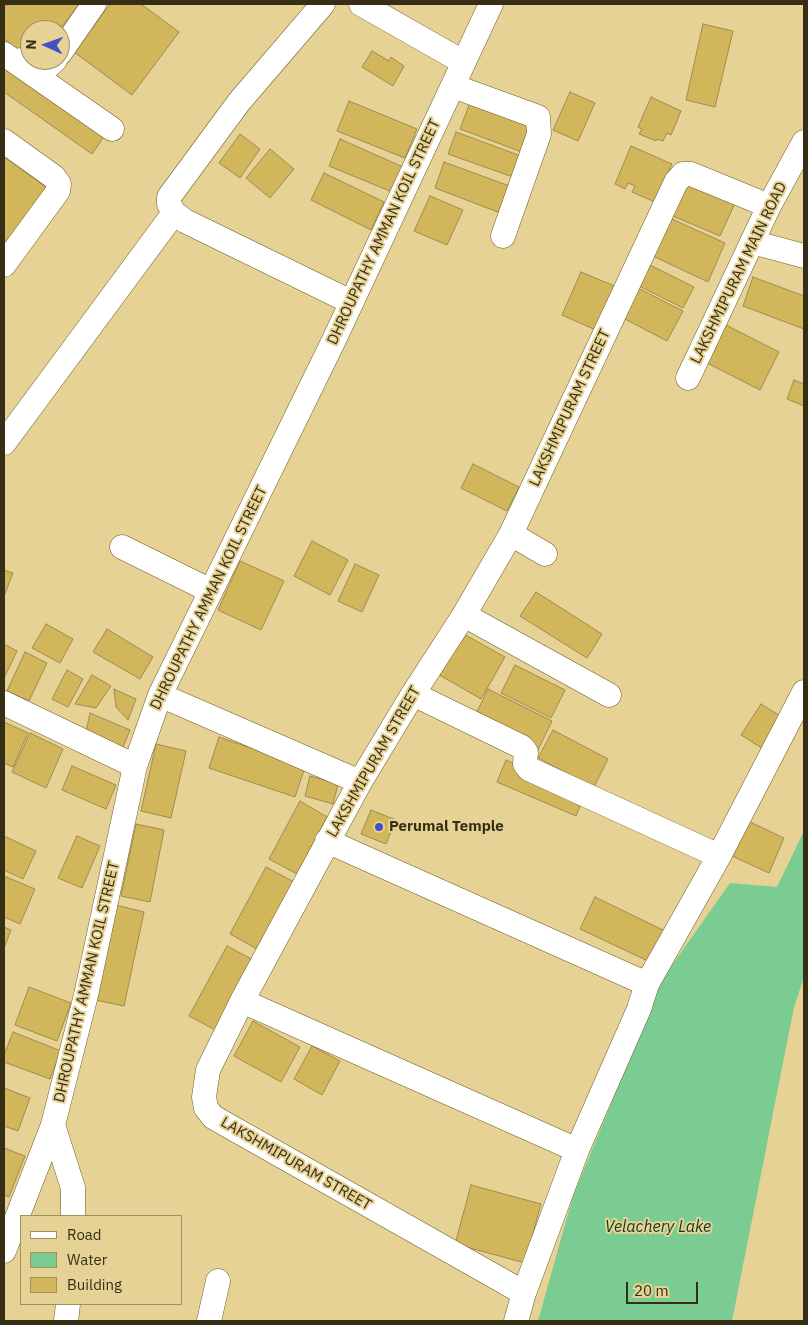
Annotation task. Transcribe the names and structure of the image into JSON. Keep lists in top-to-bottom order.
{
  "streets": {
    "street": ["DHROUPATHY AMMAN KOIL STREET", "LAKSHMIPURAM MAIN ROAD", "LAKSHMIPURAM STREET"]
  },
  "crossings": [
    ["LAKSHMIPURAM MAIN ROAD", "LAKSHMIPURAM STREET"]
  ],
  "water": ["Velachery Lake"],
  "places": ["Perumal Temple"],
  "legend": ["Road", "Water", "Building"],
  "scale_bar": "20 m",
  "north": "left"
}
